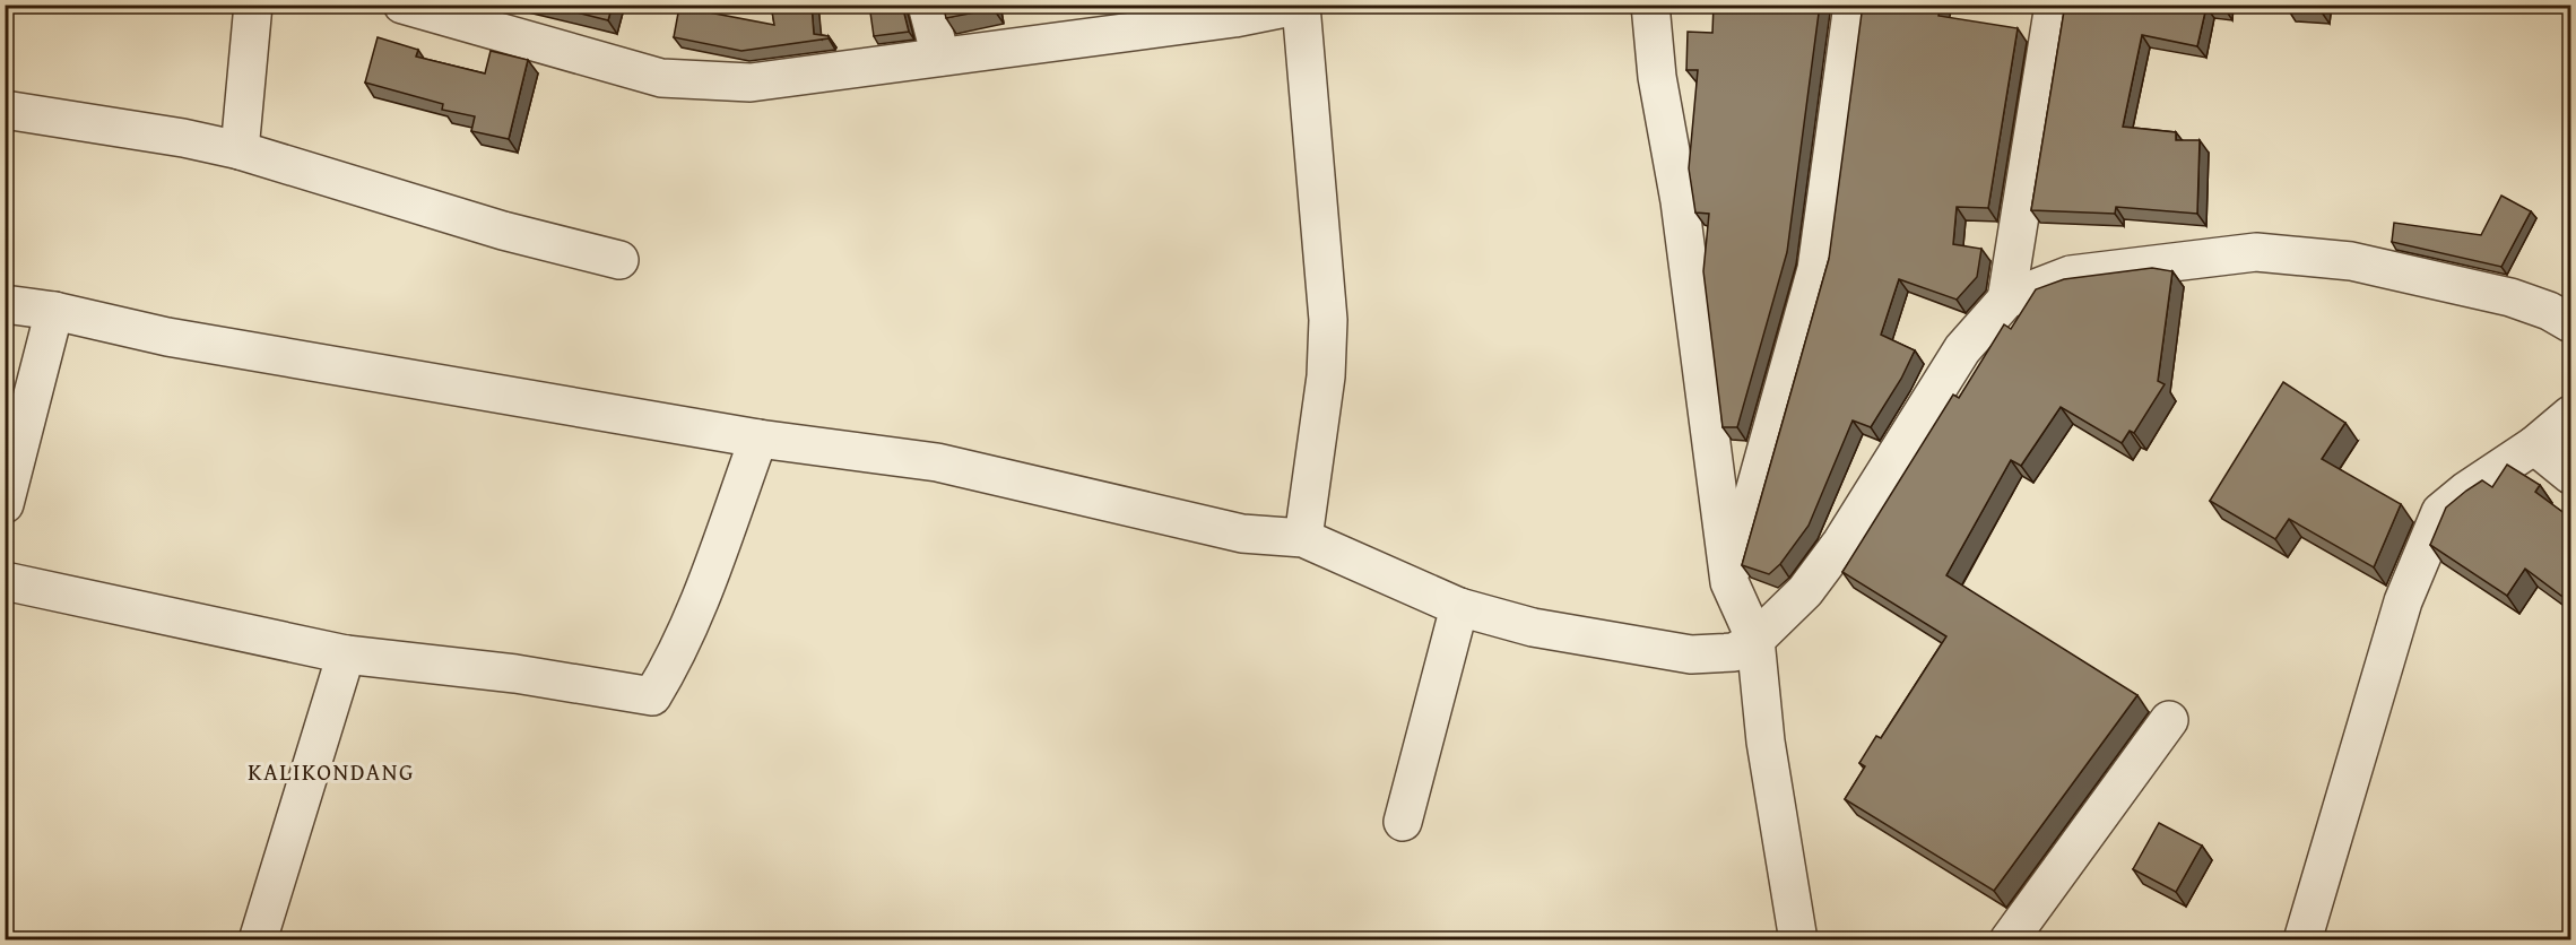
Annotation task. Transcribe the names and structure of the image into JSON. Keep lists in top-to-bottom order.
{
  "districts": ["KALIKONDANG"]
}
